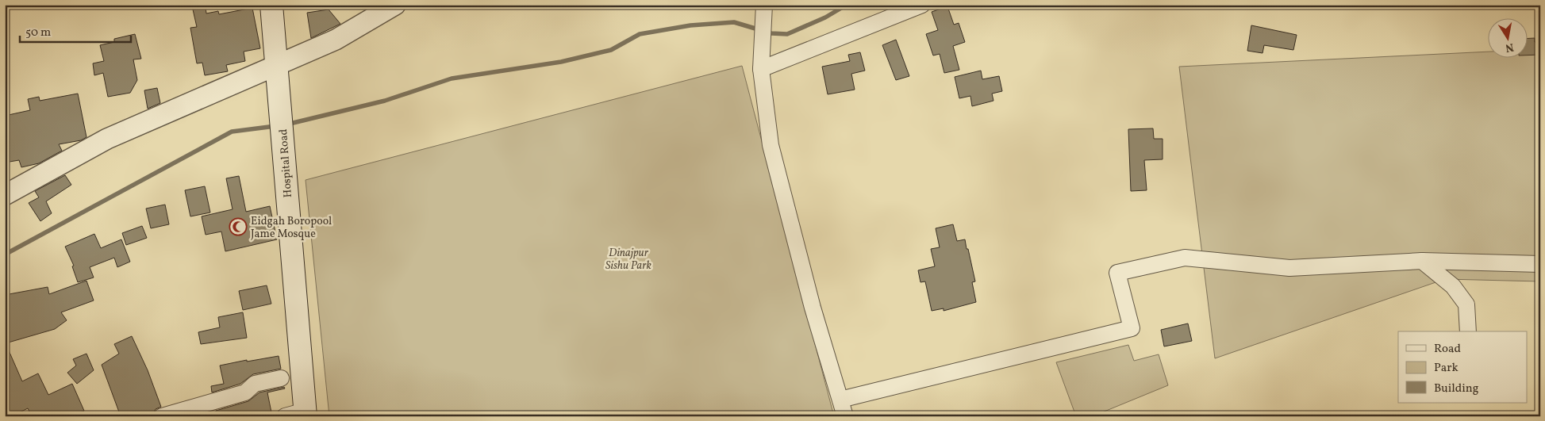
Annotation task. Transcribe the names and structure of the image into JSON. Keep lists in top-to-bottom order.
{
  "streets": {
    "main road": ["Hospital Road"]
  },
  "parks": ["Dinajpur Sishu Park"],
  "places": {
    "mosque": ["Eidgah Boropool Jame Mosque"]
  },
  "legend": ["Road", "Park", "Building"],
  "scale_bar": "50 m",
  "north": "bottom"
}
